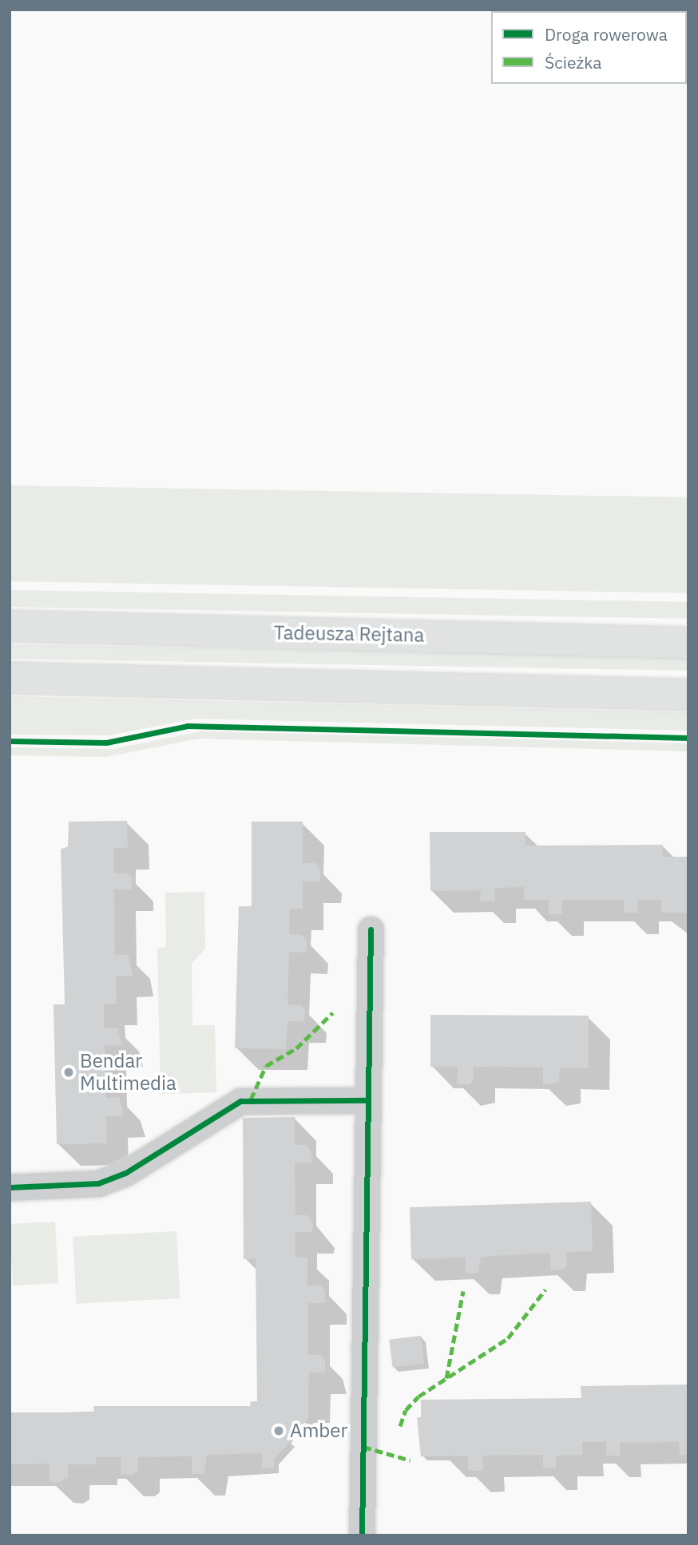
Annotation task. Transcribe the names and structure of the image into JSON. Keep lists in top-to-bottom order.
{
  "streets": {
    "main road": ["Tadeusza Rejtana"]
  },
  "places": ["Bendar Multimedia", "Amber"],
  "legend": ["Droga rowerowa", "Ścieżka"]
}
